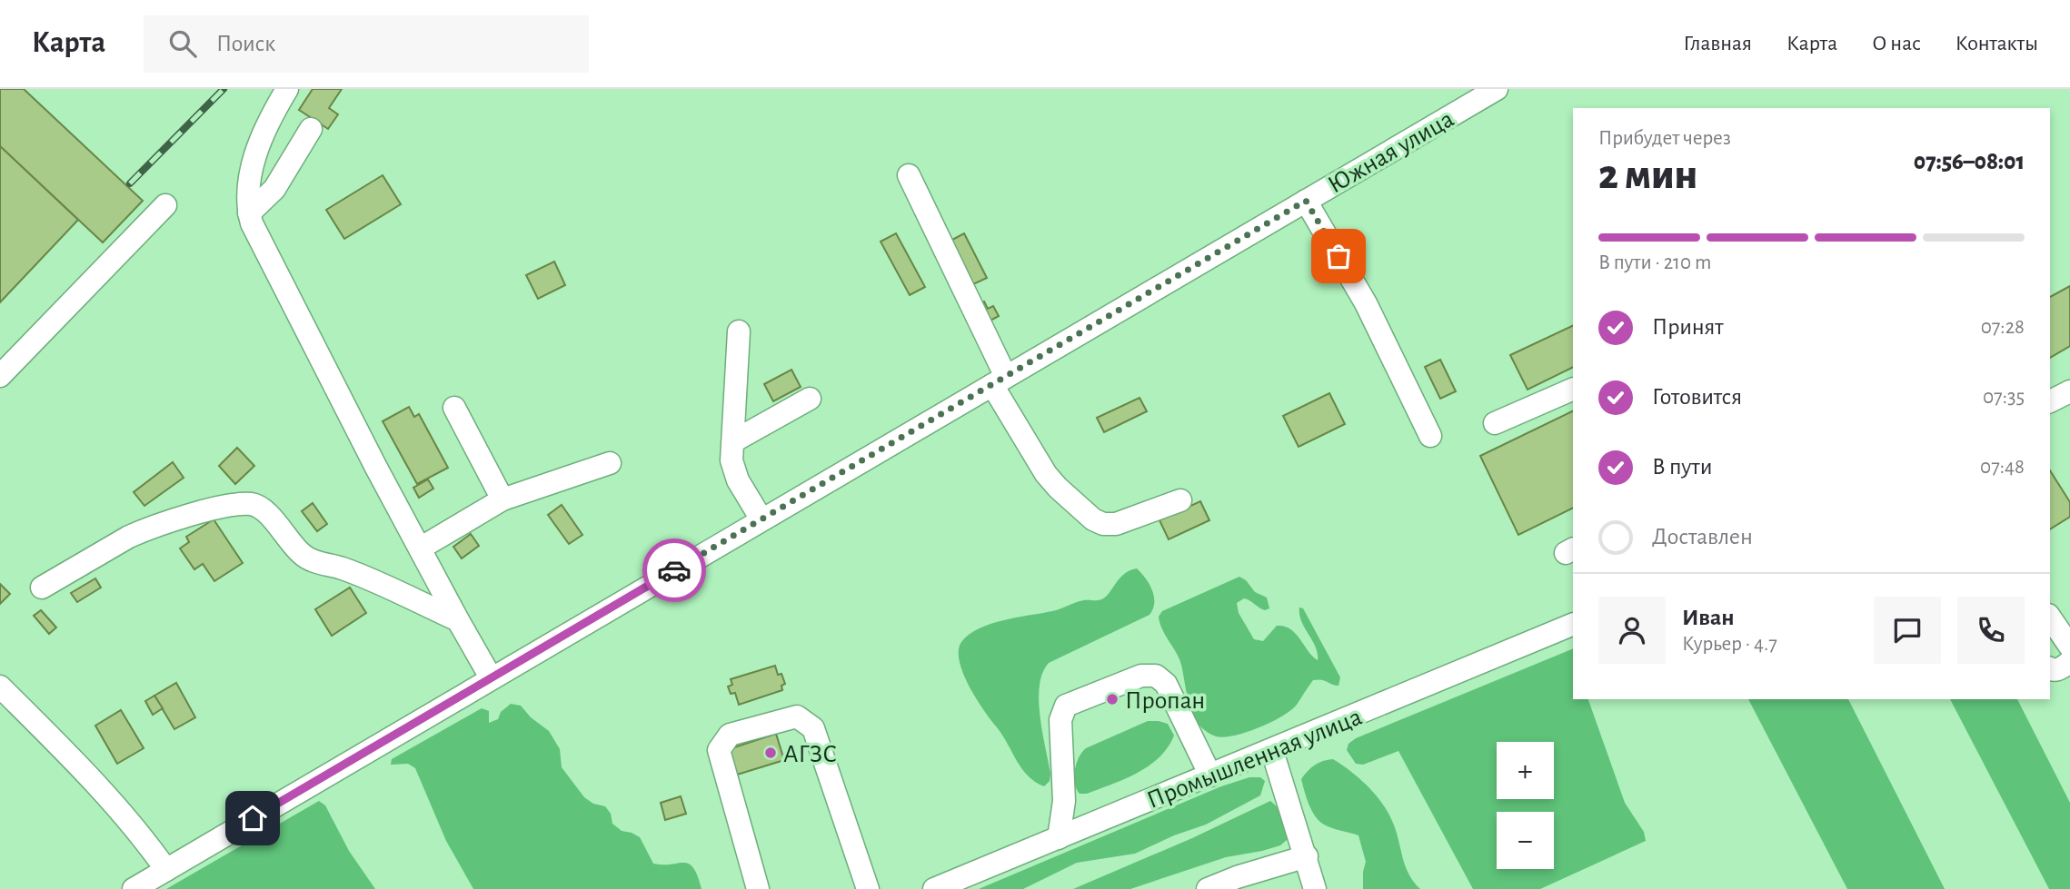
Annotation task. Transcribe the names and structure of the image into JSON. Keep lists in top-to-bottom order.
{
  "streets": {
    "street": ["Южная улица", "Промышленная улица"]
  },
  "places": ["Пропан", "АГЗС"],
  "page": {
    "header": "Карта",
    "search": "Поиск",
    "nav": [
      "Главная",
      "Карта",
      "О нас",
      "Контакты"
    ],
    "heading": ["2 мин", "Прибудет через", "07:56–08:01"],
    "panel": ["Иван", "Курьер · 4.7"],
    "bar": "В пути · 210 m",
    "list": [
      ["Принят", "07:28"],
      ["Готовится", "07:35"],
      ["В пути", "07:48"],
      "Доставлен"
    ],
    "map_buttons": ["+", "−"]
  }
}
